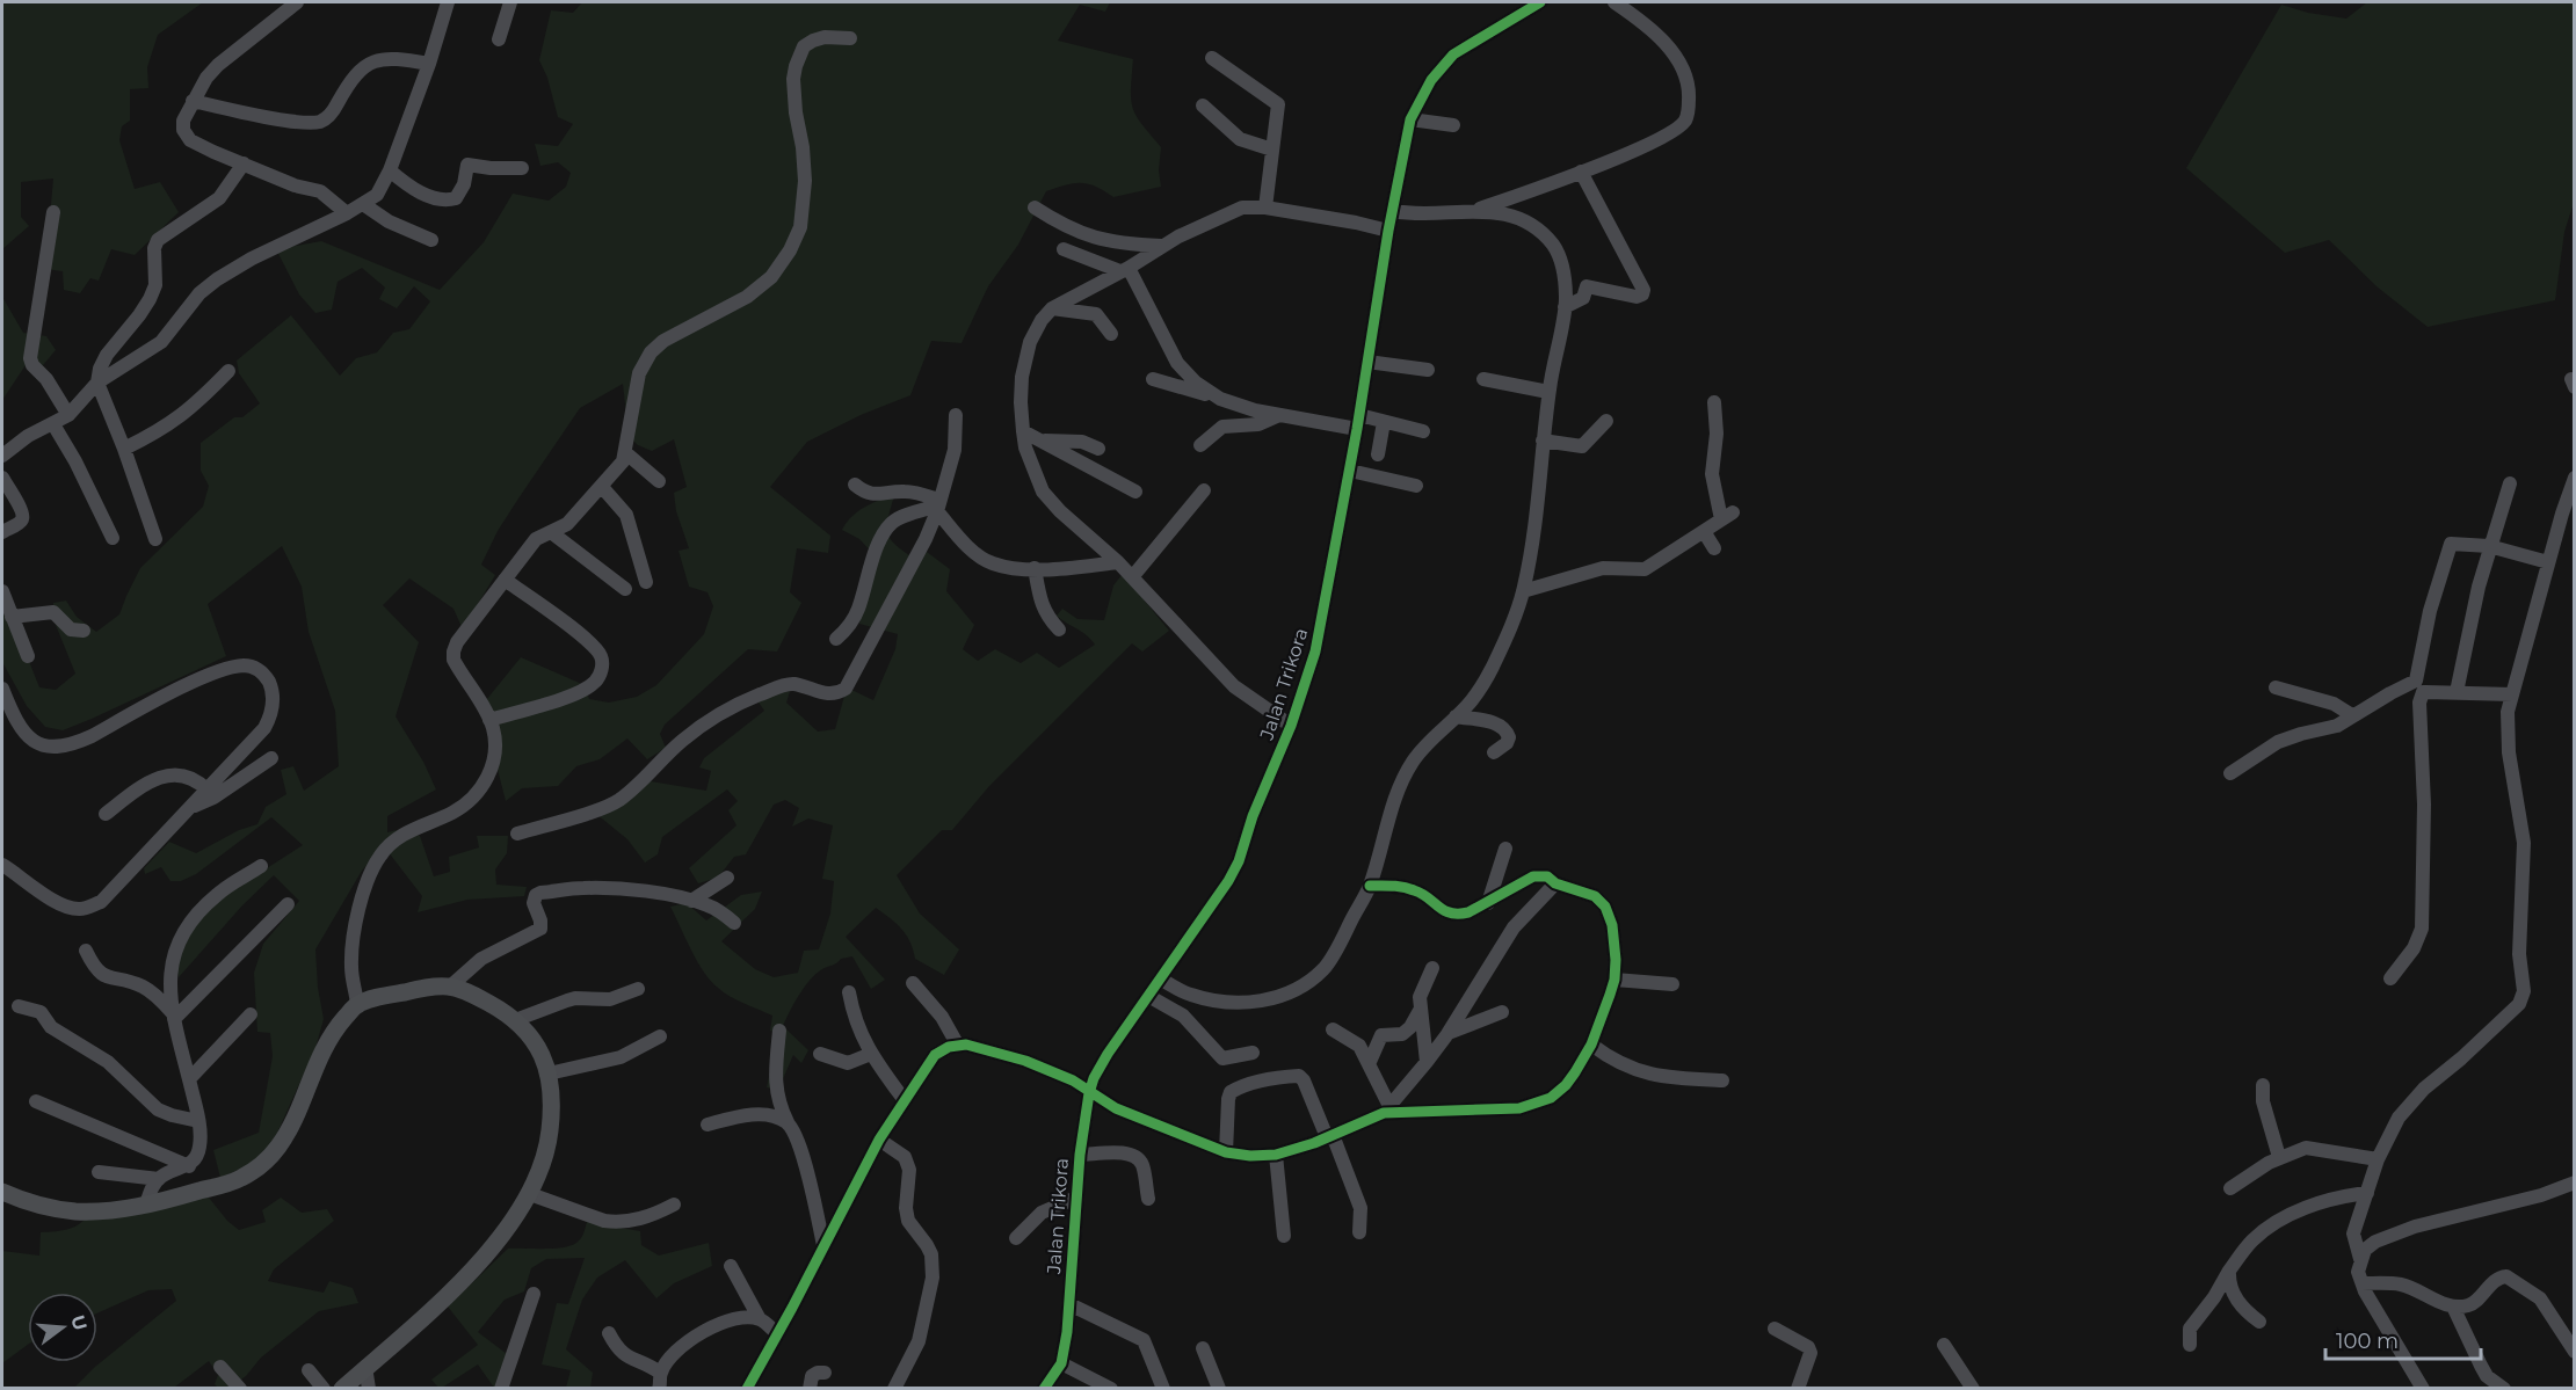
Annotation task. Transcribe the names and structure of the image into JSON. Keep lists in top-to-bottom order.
{
  "streets": {
    "street": ["Jalan Trikora"]
  },
  "scale_bar": "100 m",
  "north": "right"
}
